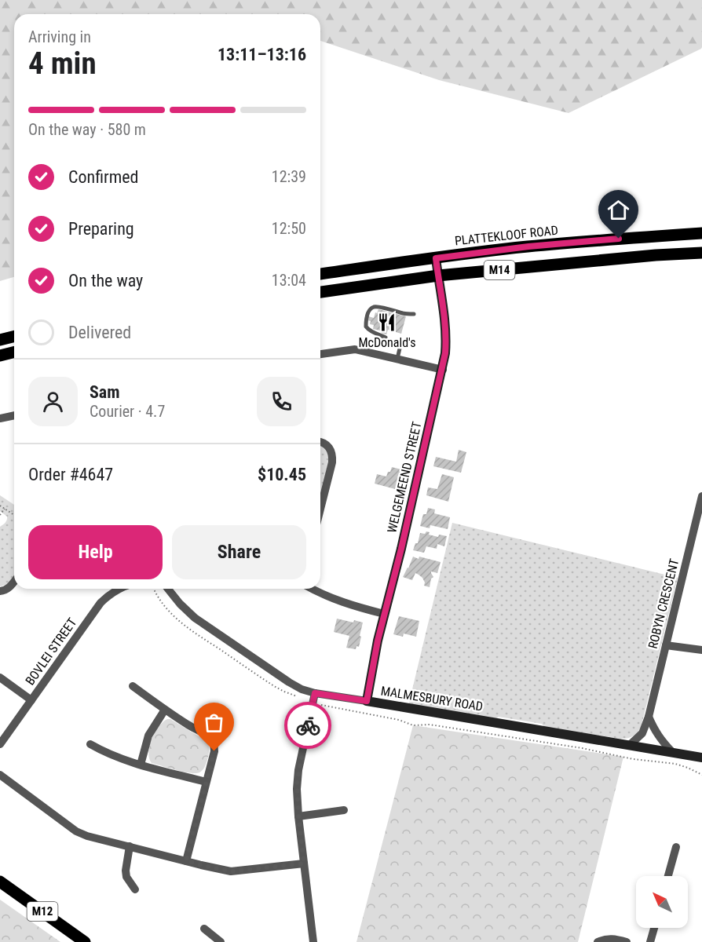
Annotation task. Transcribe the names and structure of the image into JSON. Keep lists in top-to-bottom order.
{
  "streets": {
    "main road": ["PLATTEKLOOF ROAD", "M14", "M12"],
    "street": [
      "WELGEMEEND STREET",
      "ROBYN CRESCENT",
      "BOVLEI STREET",
      "MALMESBURY ROAD"
    ]
  },
  "crossings": [
    ["PLATTEKLOOF ROAD", "WELGEMEEND STREET"],
    ["M14", "WELGEMEEND STREET"],
    ["WELGEMEEND STREET", "MALMESBURY ROAD"],
    ["ROBYN CRESCENT", "MALMESBURY ROAD"]
  ],
  "places": {
    "restaurant": ["McDonald's"]
  },
  "north": "top left",
  "page": {
    "heading": ["4 min", "Arriving in", "13:11–13:16"],
    "panel": [
      "Sam",
      "Courier · 4.7",
      "Order #4647",
      "$10.45"
    ],
    "bar": "On the way · 580 m",
    "list": [
      ["Confirmed", "12:39"],
      ["Preparing", "12:50"],
      ["On the way", "13:04"],
      "Delivered"
    ],
    "buttons": ["Help", "Share"]
  }
}
